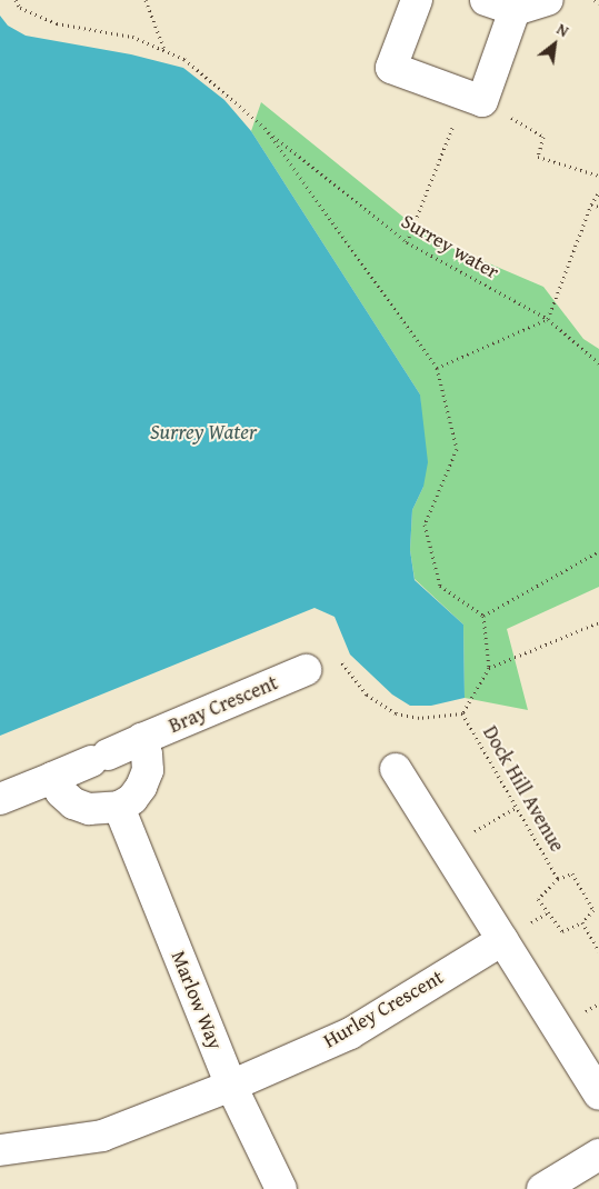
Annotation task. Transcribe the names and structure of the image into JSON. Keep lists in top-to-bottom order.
{
  "streets": {
    "street": ["Bray Crescent", "Marlow Way", "Hurley Crescent"],
    "path": ["Surrey water", "Dock Hill Avenue"]
  },
  "crossings": [
    ["Marlow Way", "Hurley Crescent"]
  ],
  "water": ["Surrey Water"],
  "north": "top right"
}
